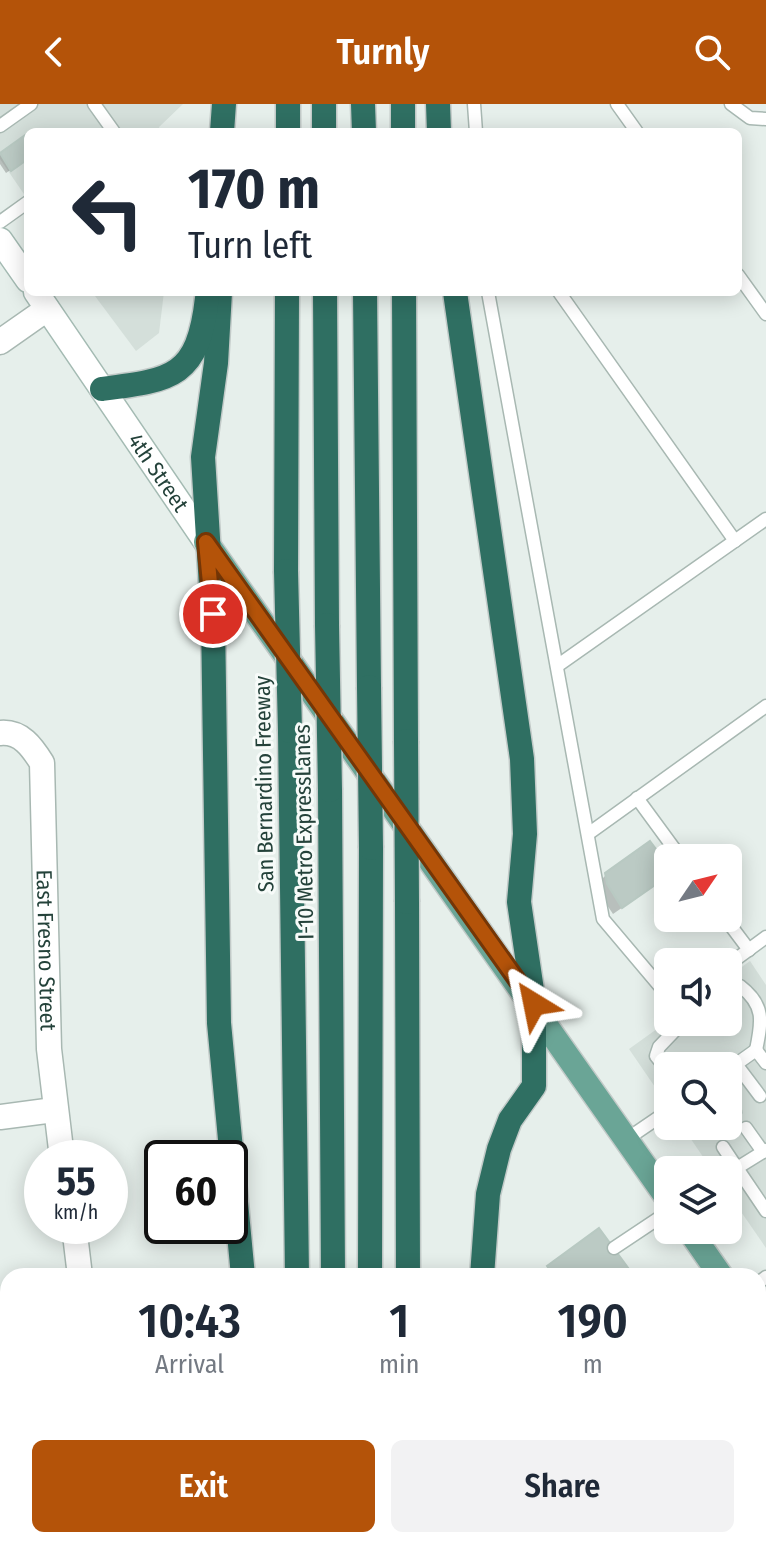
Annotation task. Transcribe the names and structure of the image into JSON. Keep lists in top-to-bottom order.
{
  "streets": {
    "highway": ["San Bernardino Freeway", "I-10 Metro ExpressLanes"],
    "main road": ["4th Street"],
    "street": ["East Fresno Street"]
  },
  "north": "top right",
  "page": {
    "header": "Turnly",
    "turn": ["170 m", "Turn left"],
    "speed": "55 km/h",
    "limit": "60",
    "eta": [
      "10:43",
      "Arrival",
      "1",
      "min",
      "190",
      "m"
    ],
    "buttons": ["Exit", "Share"]
  }
}
